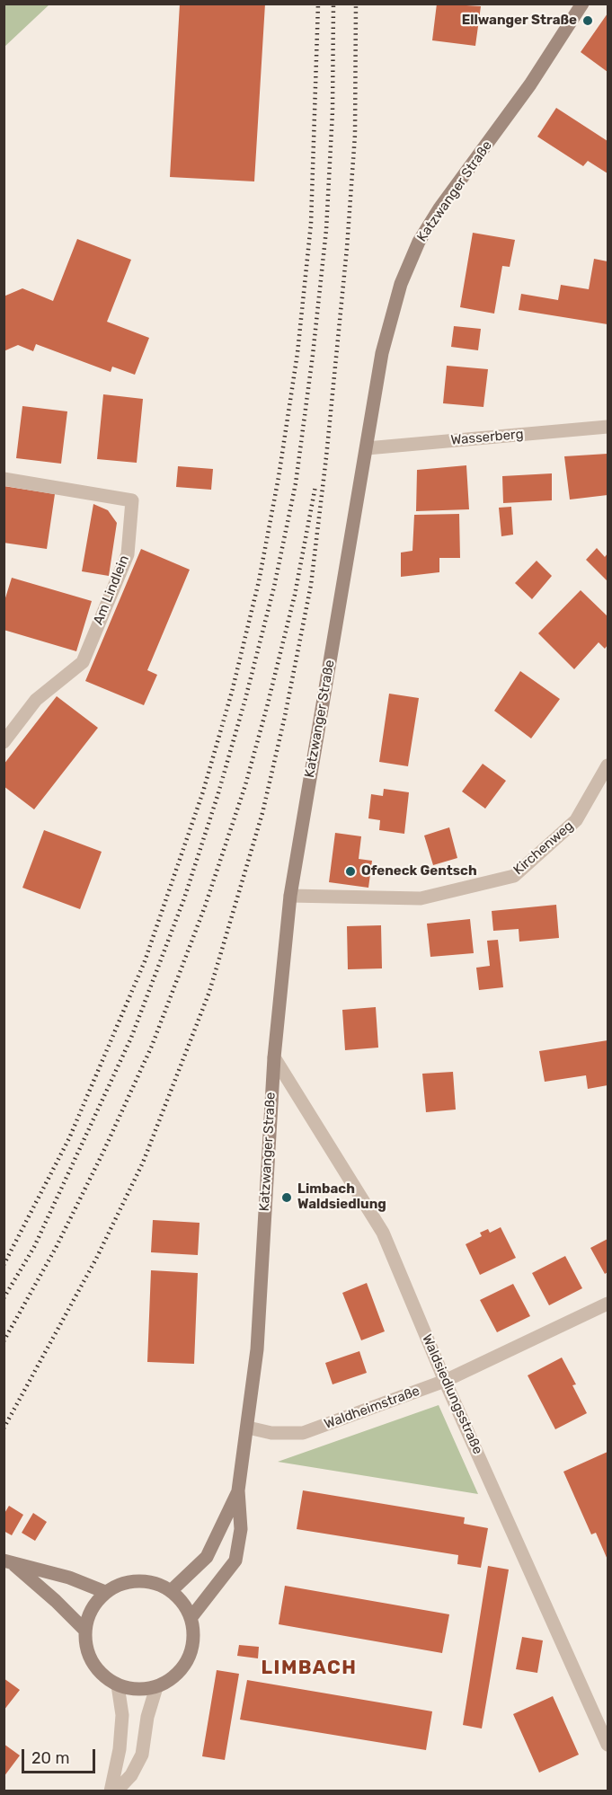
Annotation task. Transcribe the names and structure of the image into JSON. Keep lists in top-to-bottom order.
{
  "streets": {
    "main road": ["Katzwanger Straße"],
    "street": [
      "Wasserberg",
      "Am Lindlein",
      "Kirchenweg",
      "Waldsiedlungsstraße",
      "Waldheimstraße"
    ]
  },
  "crossings": [
    ["Katzwanger Straße", "Wasserberg"],
    ["Katzwanger Straße", "Kirchenweg"],
    ["Katzwanger Straße", "Waldsiedlungsstraße"],
    ["Katzwanger Straße", "Waldheimstraße"],
    ["Waldsiedlungsstraße", "Waldheimstraße"]
  ],
  "districts": ["LIMBACH"],
  "places": ["Ellwanger Straße", "Ofeneck Gentsch", "Limbach Waldsiedlung"],
  "scale_bar": "20 m"
}
